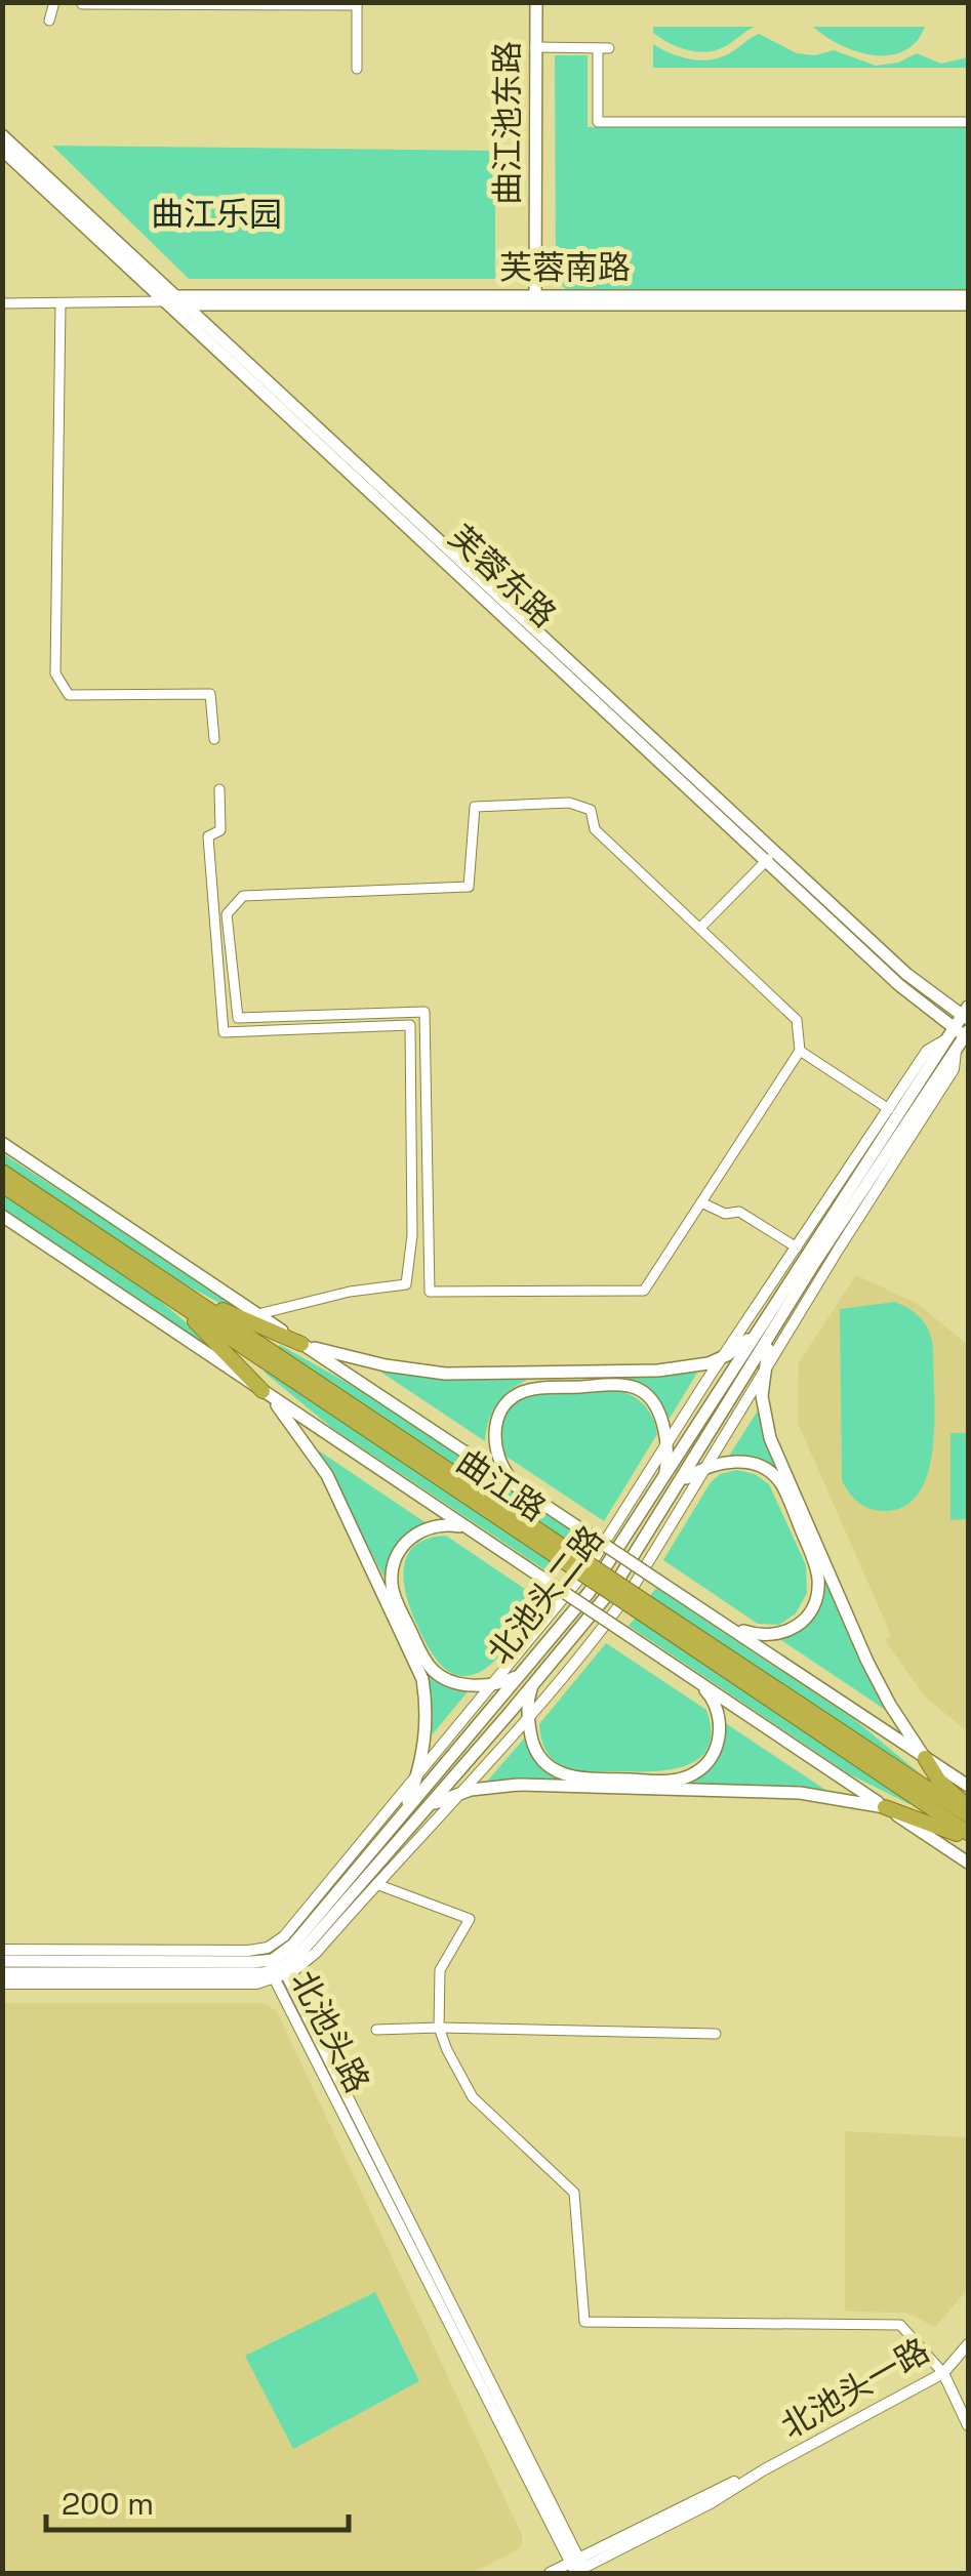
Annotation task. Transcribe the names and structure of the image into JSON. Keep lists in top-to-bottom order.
{
  "streets": {
    "highway": ["曲江路"],
    "main road": [
      "曲江池东路",
      "芙蓉南路",
      "芙蓉东路",
      "北池头二路"
    ],
    "street": ["北池头路", "北池头一路"]
  },
  "crossings": [
    ["曲江池东路", "芙蓉南路"],
    ["芙蓉南路", "芙蓉东路"],
    ["芙蓉东路", "北池头二路"],
    ["北池头二路", "北池头路"],
    ["北池头路", "北池头一路"]
  ],
  "parks": ["曲江乐园"],
  "scale_bar": "200 m"
}
